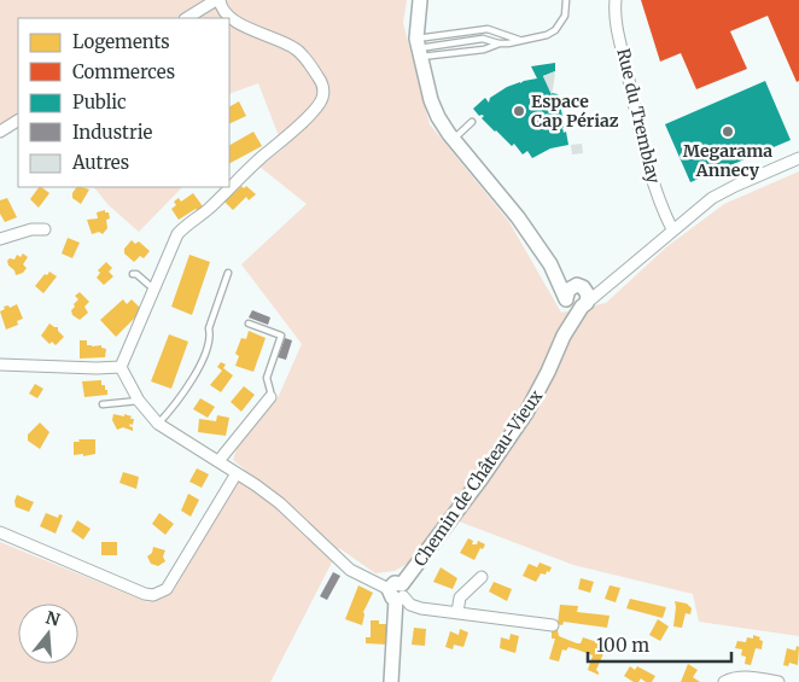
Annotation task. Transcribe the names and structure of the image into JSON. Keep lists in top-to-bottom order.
{
  "streets": {
    "street": ["Rue du Tremblay", "Chemin de Château-Vieux"]
  },
  "places": ["Espace Cap Périaz", "Megarama Annecy"],
  "legend": [
    "Logements",
    "Commerces",
    "Public",
    "Industrie",
    "Autres"
  ],
  "scale_bar": "100 m",
  "north": "top"
}
